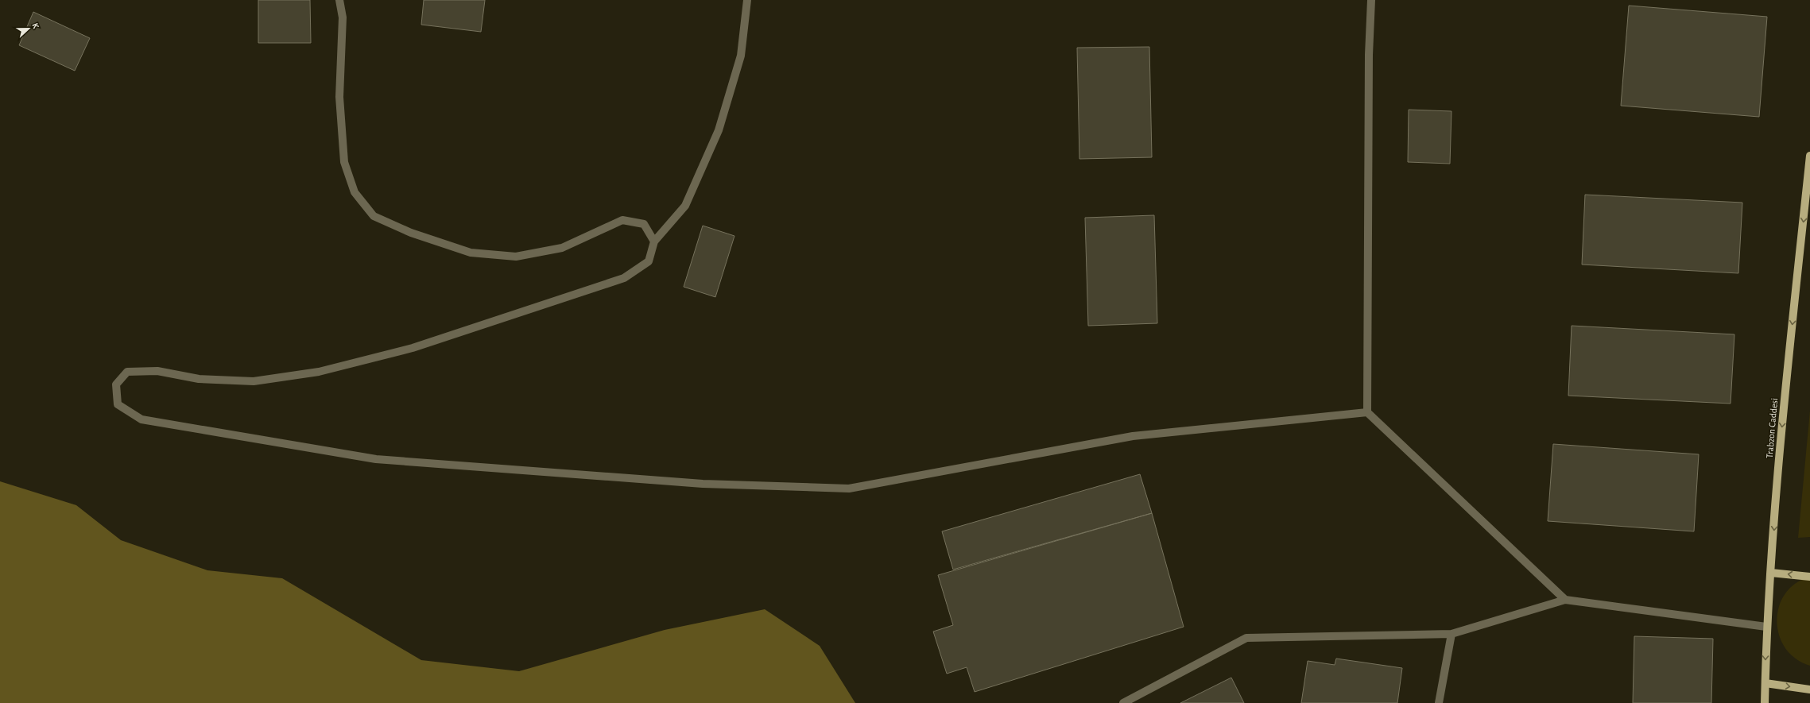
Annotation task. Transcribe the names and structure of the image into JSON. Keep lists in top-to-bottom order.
{
  "streets": {
    "main road": ["Trabzon Caddesi"]
  },
  "one_way": ["Trabzon Caddesi"],
  "north": "right"
}
